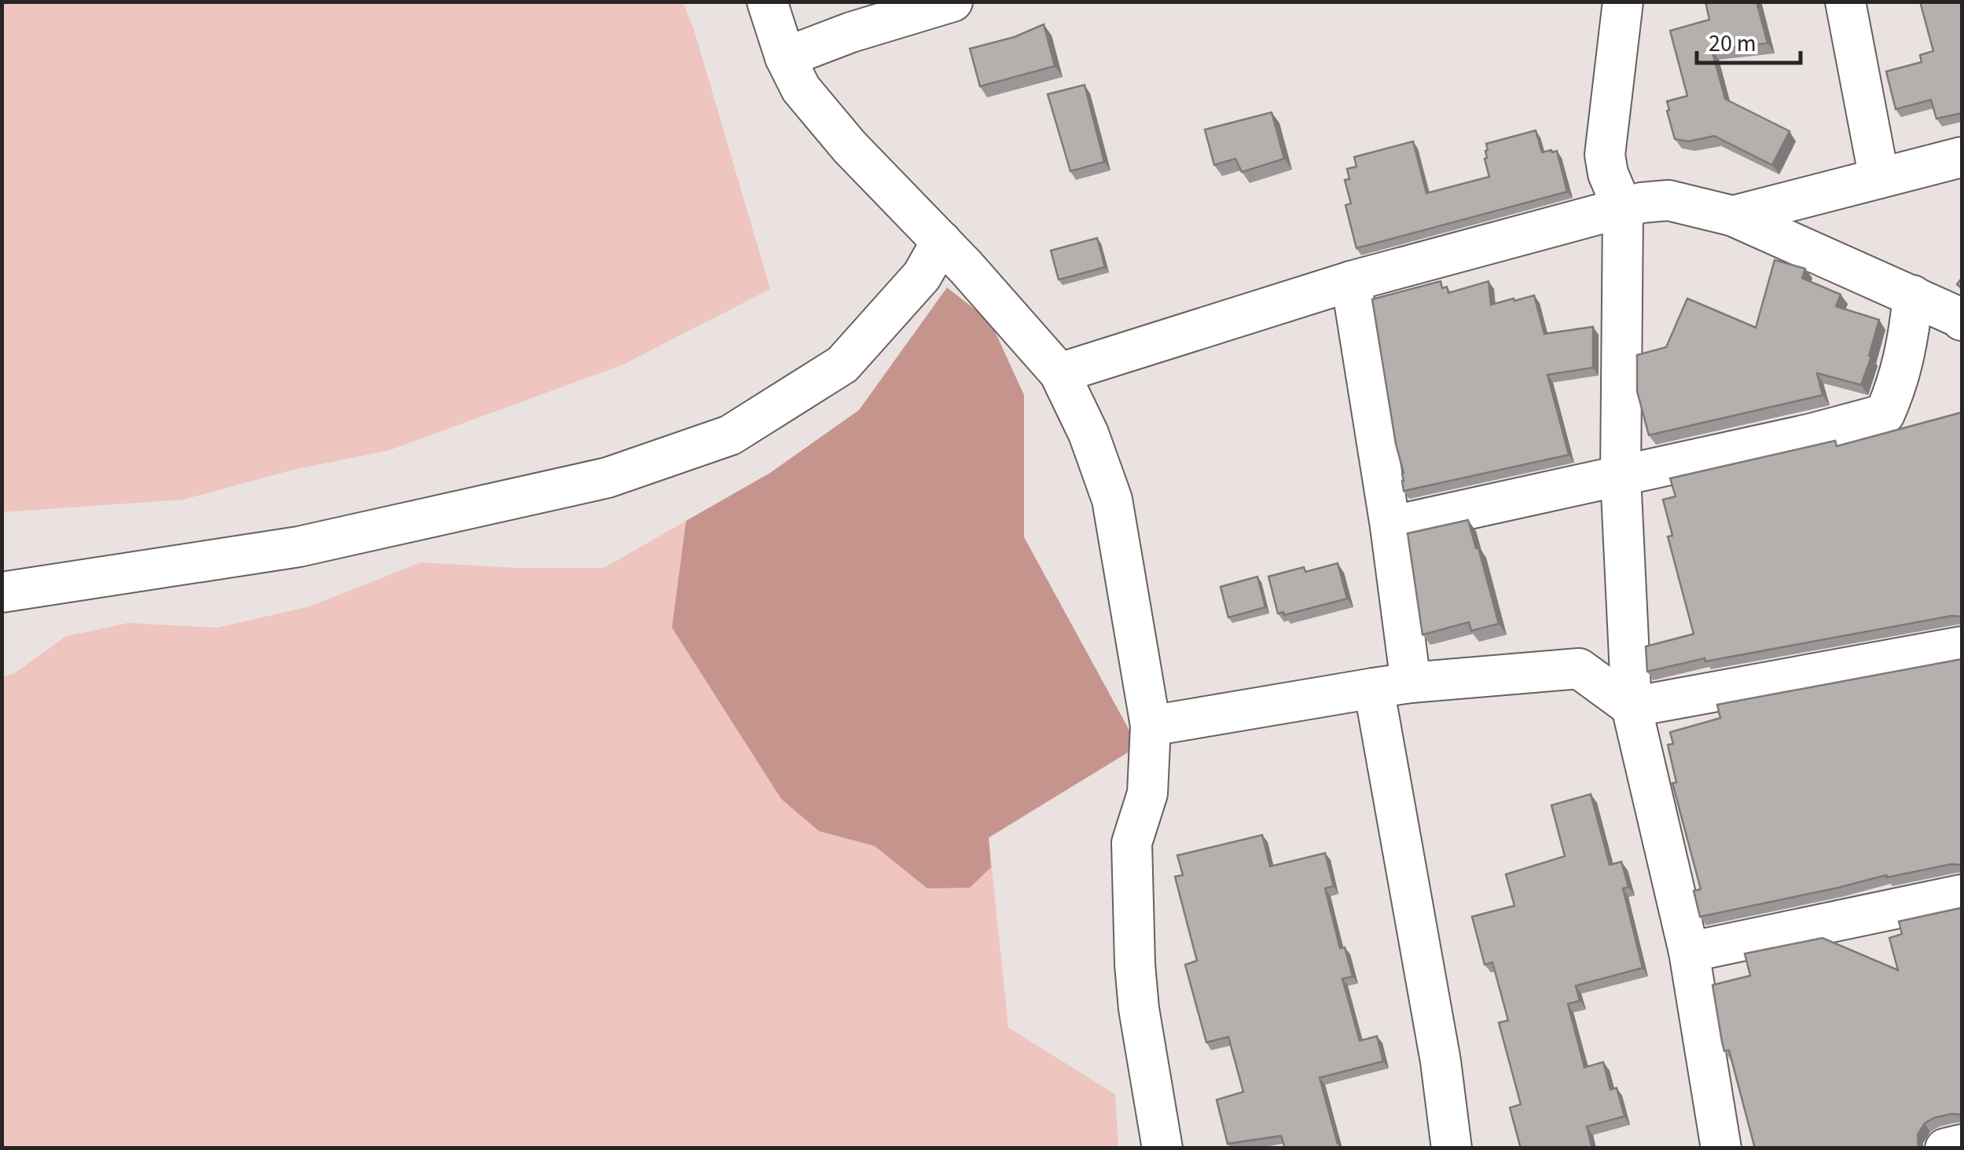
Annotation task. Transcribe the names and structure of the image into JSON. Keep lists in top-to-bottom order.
{
  "scale_bar": "20 m"
}
